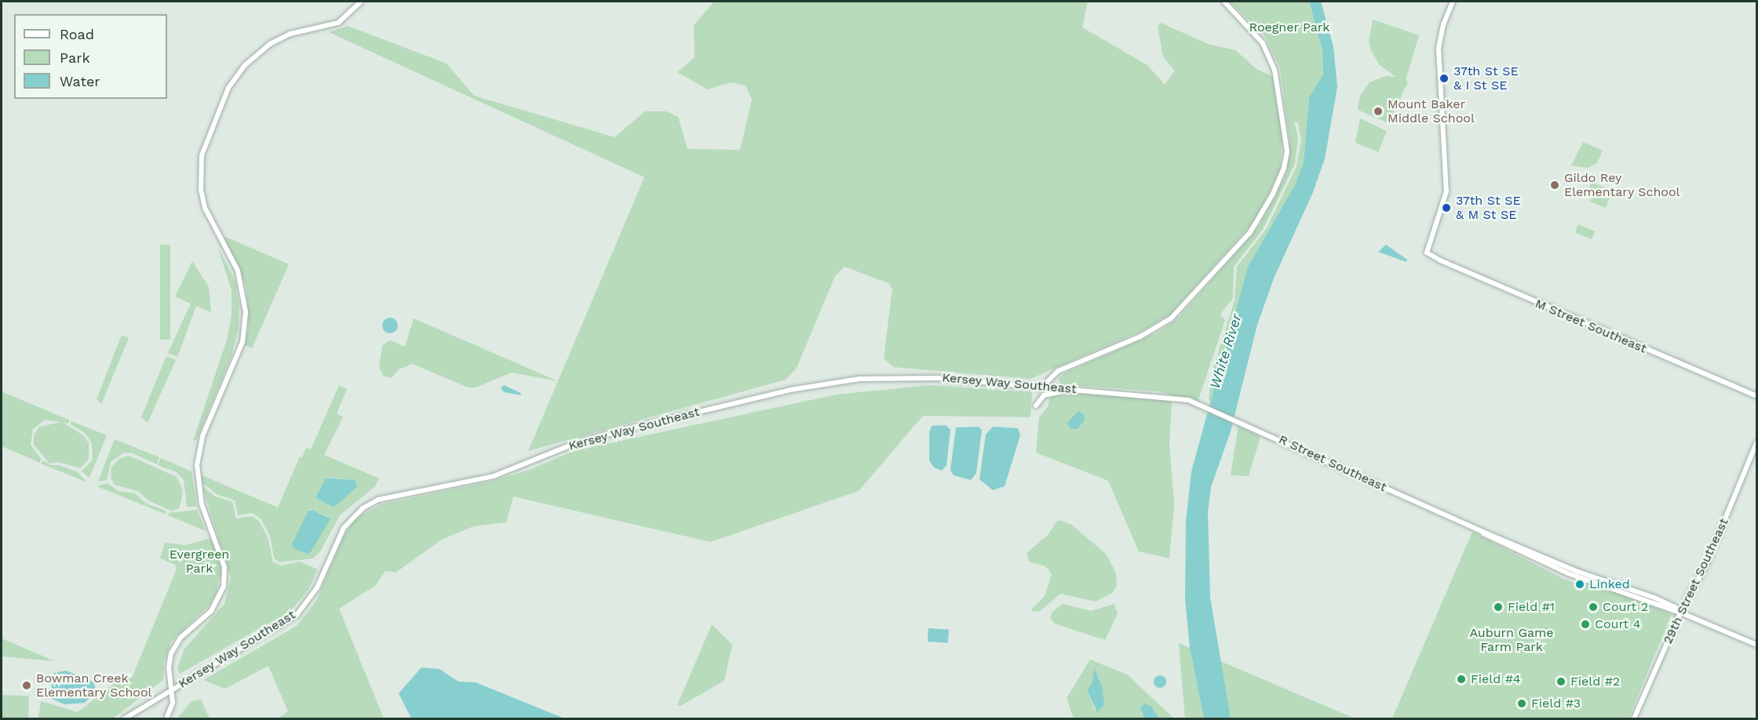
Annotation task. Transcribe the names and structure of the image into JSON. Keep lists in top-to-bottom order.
{
  "streets": {
    "street": [
      "M Street Southeast",
      "Kersey Way Southeast",
      "R Street Southeast",
      "29th Street Southeast"
    ]
  },
  "crossings": [
    ["Kersey Way Southeast", "R Street Southeast"],
    ["R Street Southeast", "29th Street Southeast"]
  ],
  "water": ["White River"],
  "parks": ["Roegner Park", "Evergreen Park", "Auburn Game Farm Park"],
  "places": [
    "37th St SE & I St SE",
    "Mount Baker Middle School",
    "Gildo Rey Elementary School",
    "37th St SE & M St SE",
    "Linked",
    "Field #1",
    "Court 2",
    "Court 4",
    "Field #4",
    "Field #2",
    "Bowman Creek Elementary School",
    "Field #3"
  ],
  "legend": ["Road", "Park", "Water"]
}
